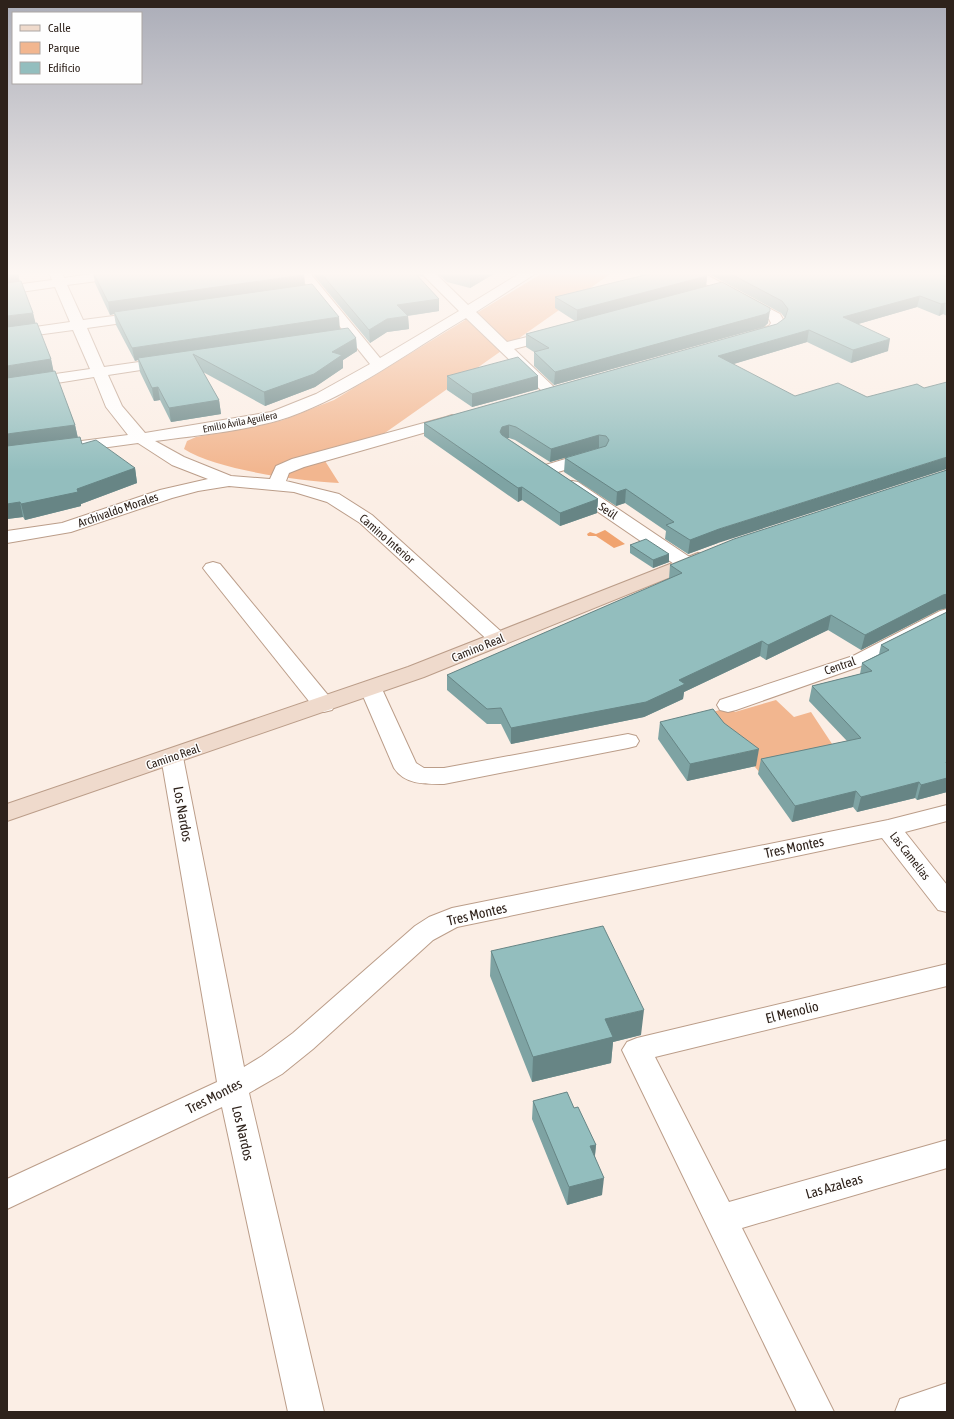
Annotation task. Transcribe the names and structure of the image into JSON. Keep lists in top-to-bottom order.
{
  "streets": {
    "street": [
      "Emilio Ávila Aguilera",
      "Archivaldo Morales",
      "Seúl",
      "Camino Interior",
      "Camino Real",
      "Central",
      "Los Nardos",
      "Tres Montes",
      "Las Camelias",
      "El Menolio",
      "Las Azaleas"
    ]
  },
  "crossings": [
    ["Archivaldo Morales", "Camino Interior"],
    ["Seúl", "Camino Real"],
    ["Camino Interior", "Camino Real"],
    ["Camino Real", "Los Nardos"],
    ["Los Nardos", "Tres Montes"],
    ["Tres Montes", "Las Camelias"],
    ["El Menolio", "Las Azaleas"]
  ],
  "legend": ["Calle", "Parque", "Edificio"]
}
